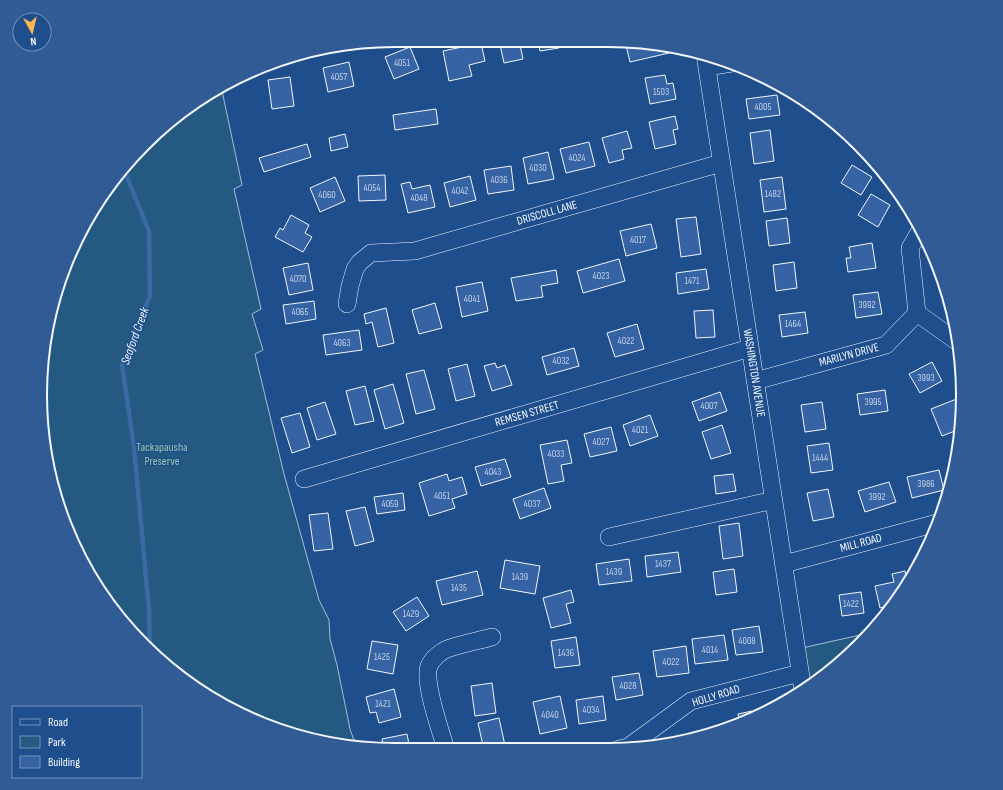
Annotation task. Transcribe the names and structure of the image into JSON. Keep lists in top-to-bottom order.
{
  "streets": {
    "street": [
      "DRISCOLL LANE",
      "MARILYN DRIVE",
      "WASHINGTON AVENUE",
      "REMSEN STREET",
      "MILL ROAD",
      "HOLLY ROAD"
    ]
  },
  "crossings": [
    ["DRISCOLL LANE", "WASHINGTON AVENUE"],
    ["MARILYN DRIVE", "WASHINGTON AVENUE"],
    ["WASHINGTON AVENUE", "REMSEN STREET"],
    ["WASHINGTON AVENUE", "MILL ROAD"],
    ["WASHINGTON AVENUE", "HOLLY ROAD"]
  ],
  "water": ["Seaford Creek"],
  "parks": ["Tackapausha Preserve"],
  "house_numbers": [
    "4051",
    "4057",
    "1503",
    "4005",
    "4024",
    "4030",
    "4036",
    "4054",
    "4042",
    "1482",
    "4060",
    "4048",
    "4017",
    "4023",
    "4070",
    "1471",
    "4041",
    "3992",
    "4065",
    "1464",
    "4022",
    "4063",
    "4032",
    "3993",
    "3995",
    "4007",
    "4021",
    "4027",
    "4033",
    "1444",
    "4043",
    "3986",
    "4051",
    "3992",
    "4059",
    "4037",
    "1437",
    "1439",
    "1439",
    "1435",
    "1422",
    "1429",
    "4008",
    "4014",
    "1436",
    "1425",
    "4022",
    "4028",
    "1421",
    "4034",
    "4040"
  ],
  "legend": ["Road", "Park", "Building"],
  "north": "bottom"
}
